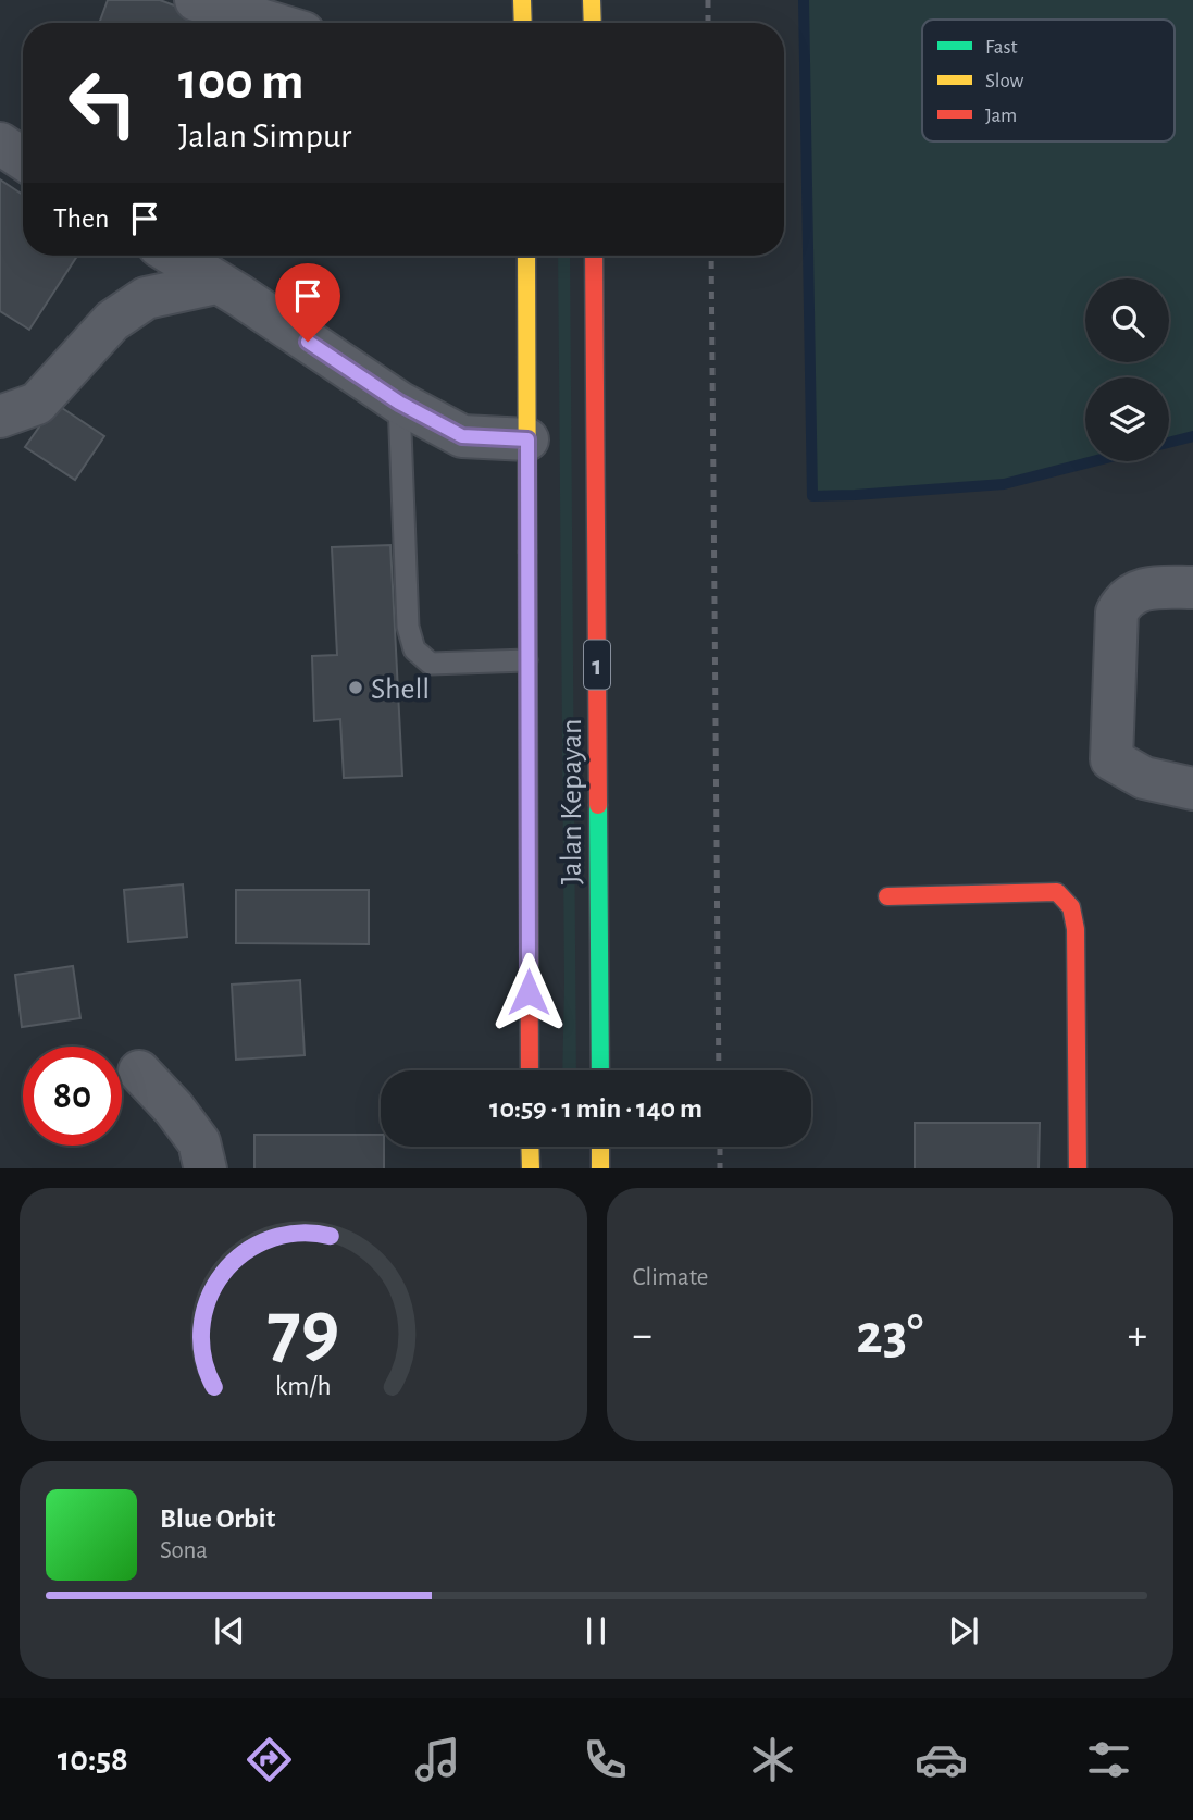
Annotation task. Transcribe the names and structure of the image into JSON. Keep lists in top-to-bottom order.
{
  "streets": {
    "main road": ["1", "Jalan Kepayan"]
  },
  "places": ["Shell"],
  "legend": ["Fast", "Slow", "Jam"],
  "page": {
    "turn": ["100 m", "Jalan Simpur"],
    "then": "Then",
    "limit": "80",
    "trip": "10:59 · 1 min · 140 m",
    "tile": "Climate",
    "heat": ["−", "23°", "+"],
    "song": ["Blue Orbit", "Sona"],
    "tabs": "10:58",
    "gauge": ["79", "km/h"]
  }
}
